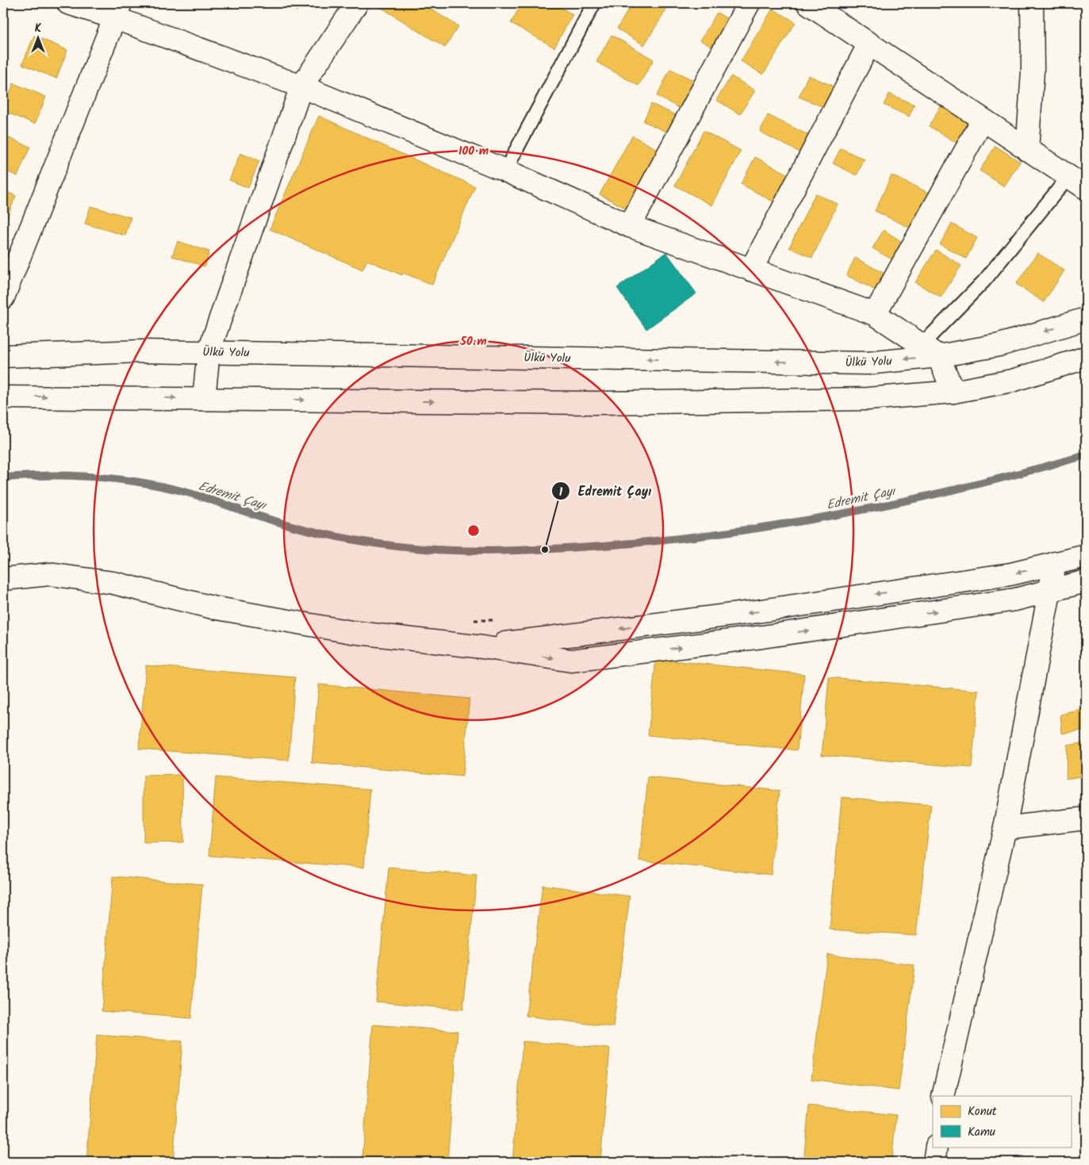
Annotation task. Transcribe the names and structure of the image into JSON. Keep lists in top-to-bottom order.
{
  "streets": {
    "street": ["Ülkü Yolu"]
  },
  "water": ["Edremit Çayı"],
  "places": ["Edremit Çayı"],
  "legend": ["Konut", "Kamu"],
  "north": "top",
  "rings": ["100 m", "50 m"]
}
